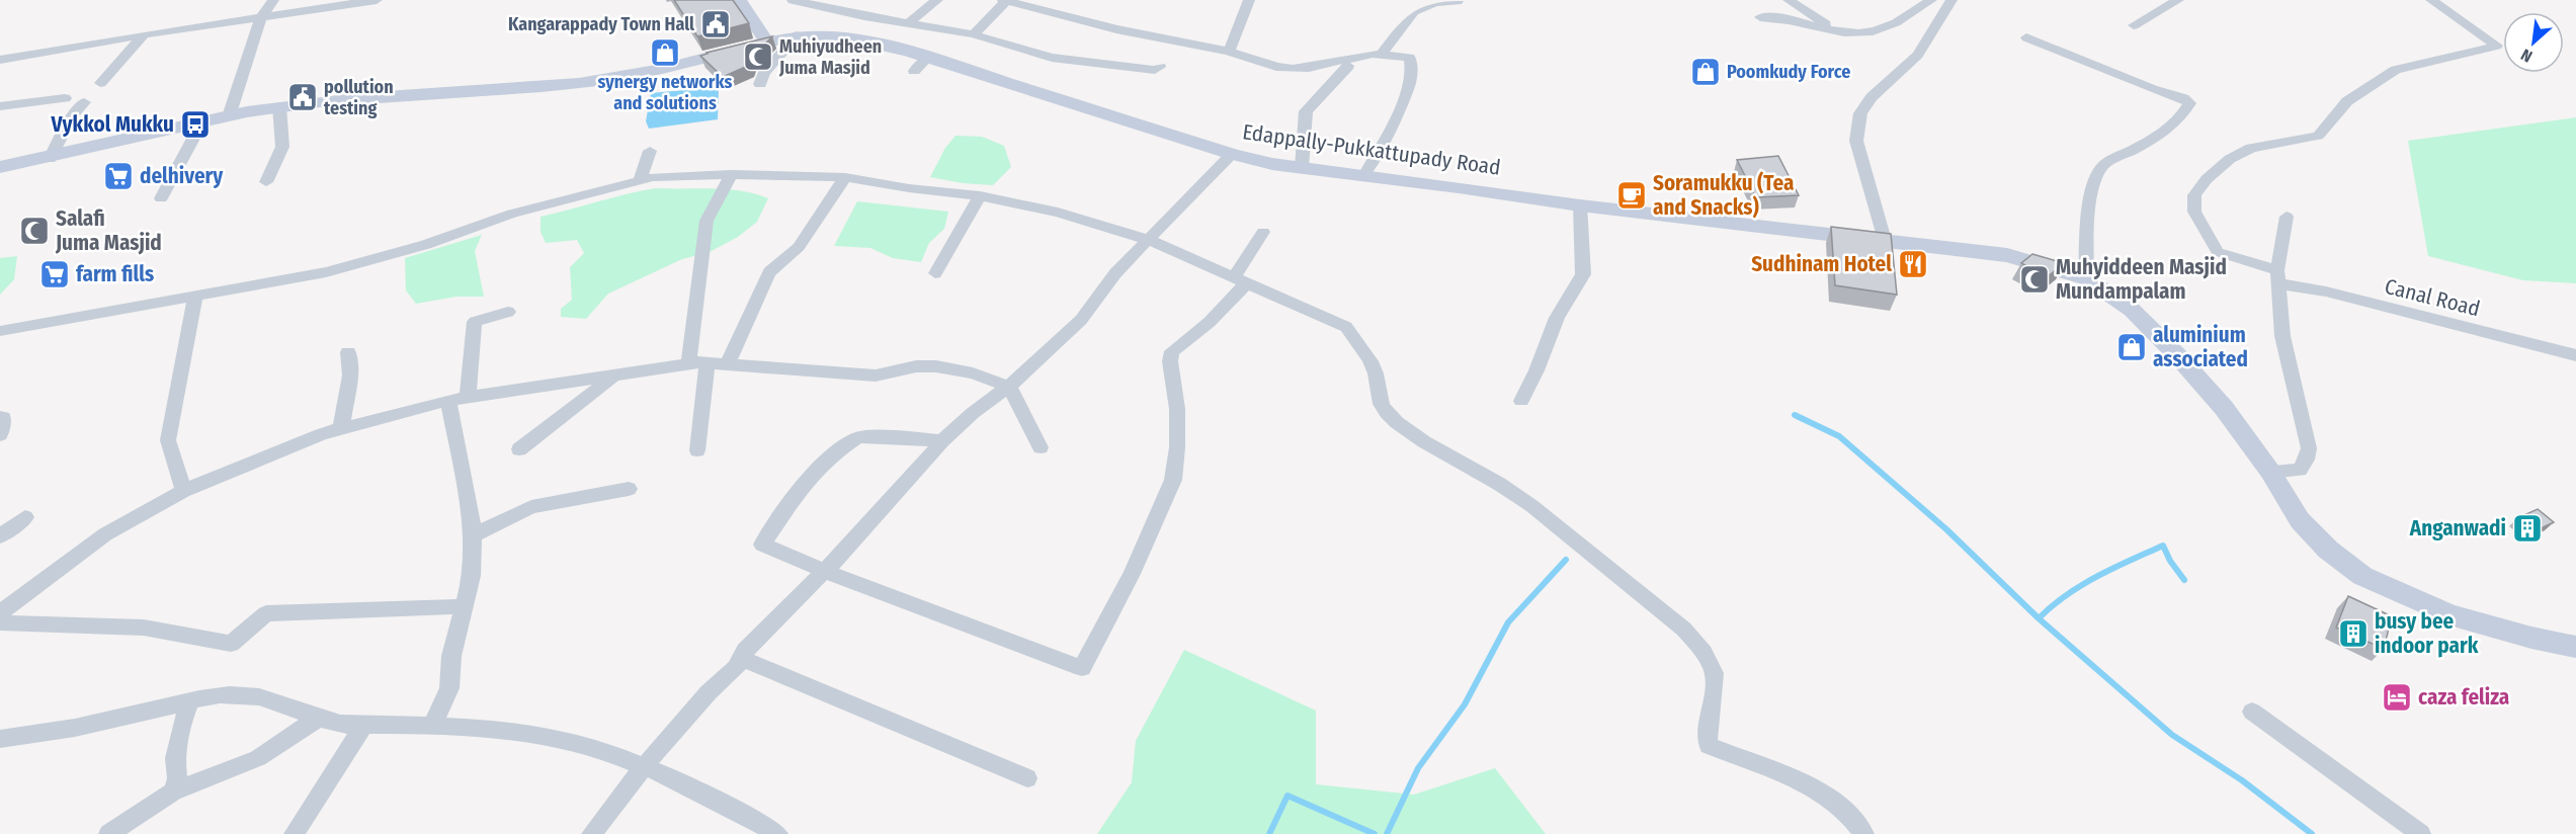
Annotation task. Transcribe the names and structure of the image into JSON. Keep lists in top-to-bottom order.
{
  "streets": {
    "main road": ["Edappally-Pukkattupady Road"],
    "street": ["Canal Road"]
  },
  "places": {
    "public building": ["Kangarappady Town Hall", "pollution testing"],
    "shop": ["synergy networks and solutions", "Poomkudy Force", "aluminium associated"],
    "mosque": ["Muhiyudheen Juma Masjid", "Salafi Juma Masjid", "Muhyiddeen Masjid Mundampalam"],
    "bus stop": ["Vykkol Mukku"],
    "supermarket": ["delhivery", "farm fills"],
    "cafe": ["Soramukku (Tea and Snacks)"],
    "restaurant": ["Sudhinam Hotel"],
    "building": ["Anganwadi", "busy bee indoor park"],
    "hotel": ["caza feliza"]
  },
  "north": "bottom left"
}
